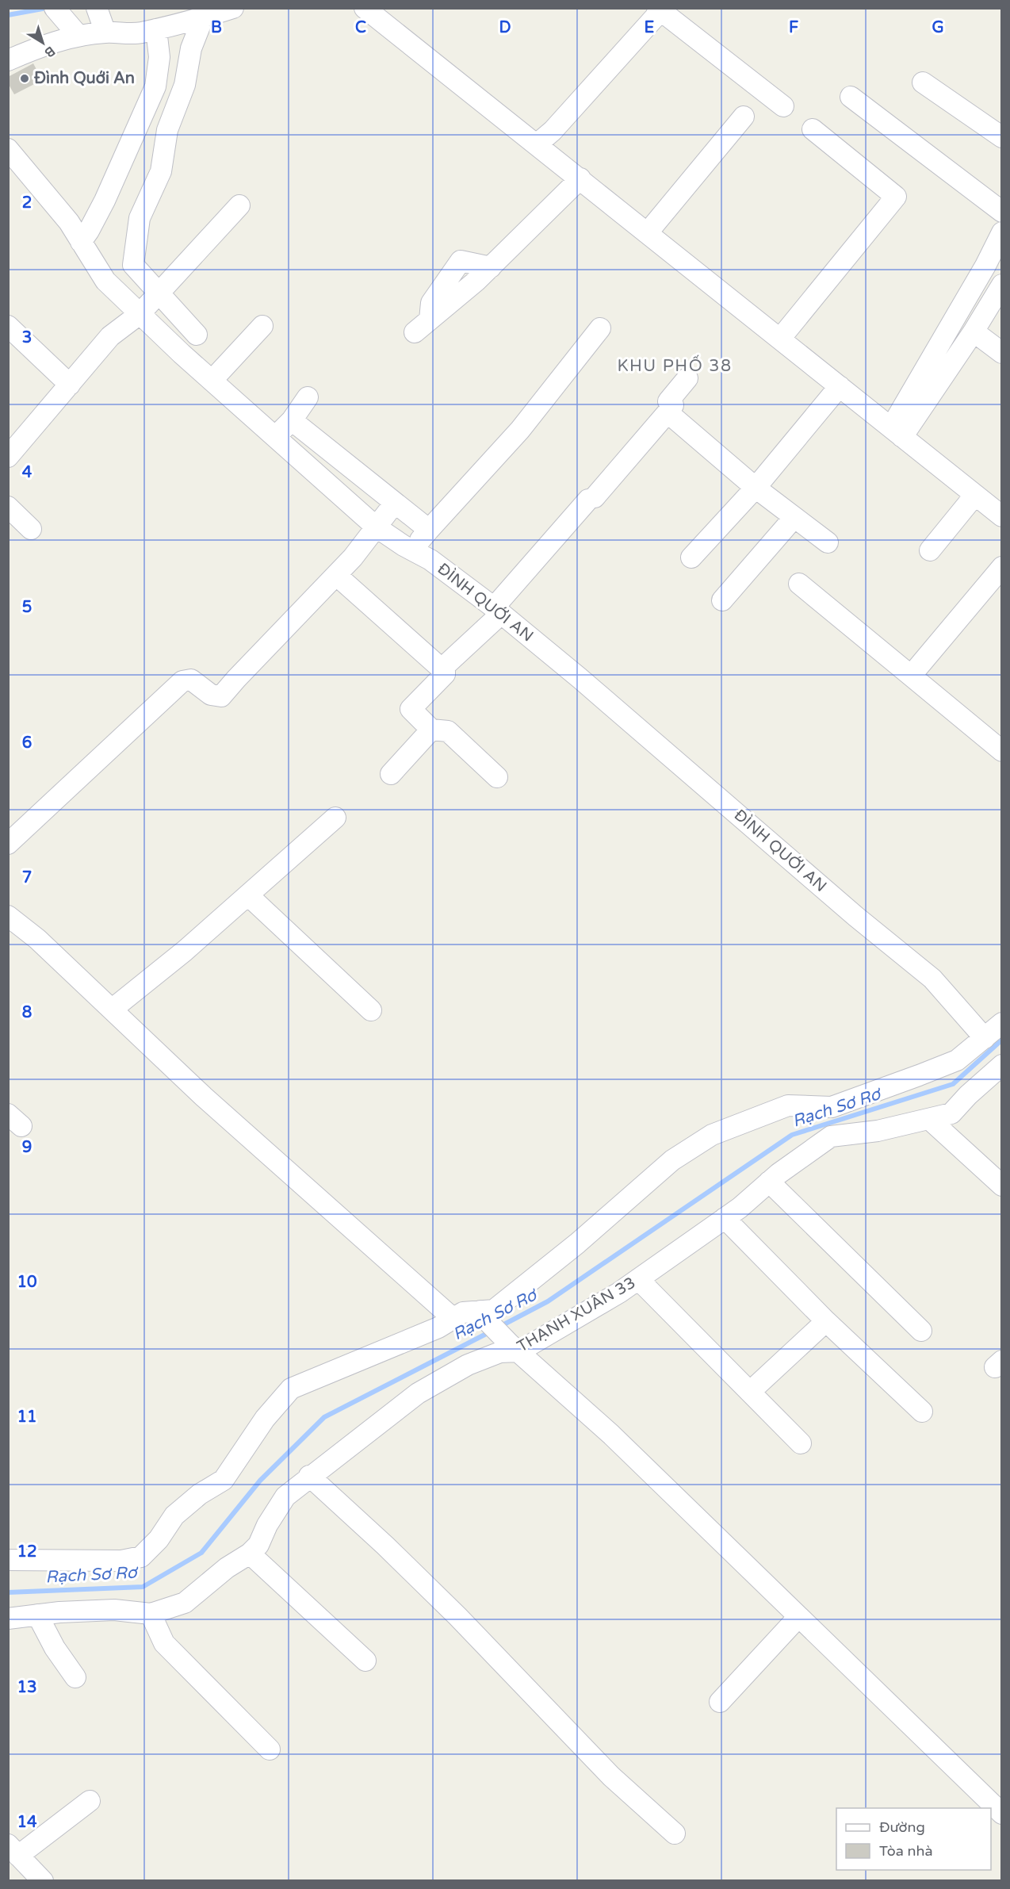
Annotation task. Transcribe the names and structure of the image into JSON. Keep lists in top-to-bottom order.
{
  "streets": {
    "street": ["ĐÌNH QUỚI AN", "THẠNH XUÂN 33"]
  },
  "districts": ["KHU PHỐ 38"],
  "water": ["Rạch Sơ Rơ"],
  "places": ["Đình Quới An"],
  "legend": ["Đường", "Tòa nhà"],
  "north": "bottom right",
  "grid": {
    "columns": [
      "B",
      "C",
      "D",
      "E",
      "F",
      "G"
    ],
    "rows": [
      "2",
      "3",
      "4",
      "5",
      "6",
      "7",
      "8",
      "9",
      "10",
      "11",
      "12",
      "13",
      "14"
    ]
  }
}
